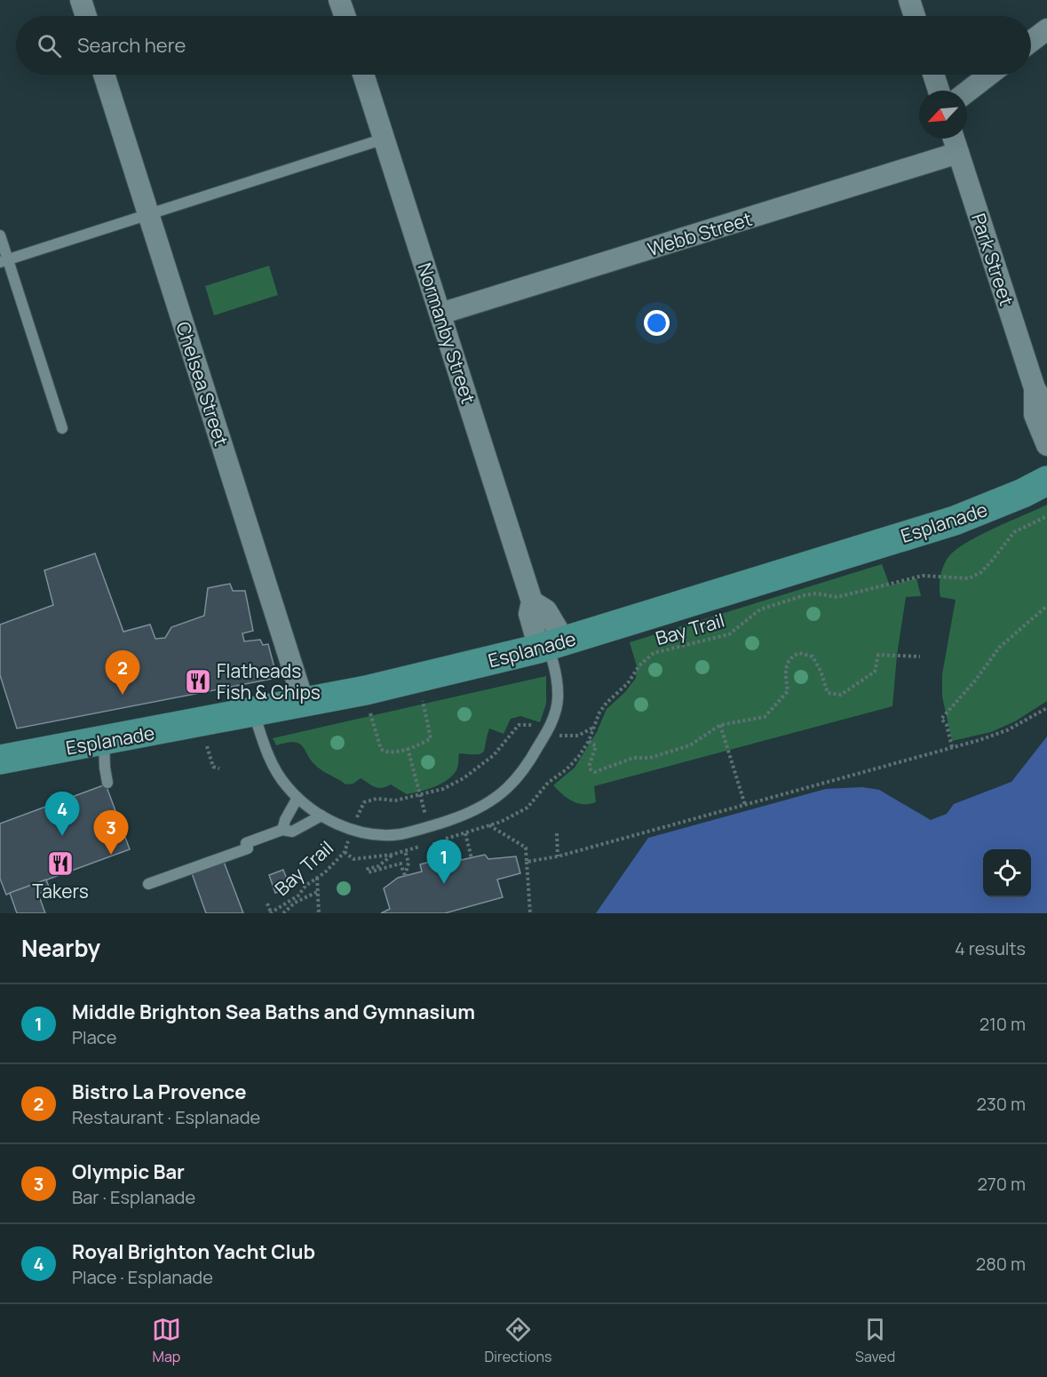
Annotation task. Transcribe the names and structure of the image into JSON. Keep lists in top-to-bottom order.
{
  "streets": {
    "main road": ["Esplanade"],
    "street": [
      "Webb Street",
      "Park Street",
      "Normanby Street",
      "Chelsea Street"
    ],
    "path": ["Bay Trail"]
  },
  "crossings": [
    ["Webb Street", "Park Street"],
    ["Webb Street", "Normanby Street"],
    ["Normanby Street", "Esplanade"],
    ["Chelsea Street", "Esplanade"]
  ],
  "places": {
    "restaurant": ["Flatheads Fish & Chips", "Takers"]
  },
  "north": "bottom left",
  "page": {
    "search": "Search here",
    "pins": [
      "2",
      "4",
      "3",
      "1"
    ],
    "heading": ["Nearby", "4 results"],
    "list": [
      {
        "mark": "1",
        "name": "Middle Brighton Sea Baths and Gymnasium",
        "note": "Place",
        "value": "210 m"
      },
      {
        "mark": "2",
        "name": "Bistro La Provence",
        "note": "Restaurant · Esplanade",
        "value": "230 m"
      },
      {
        "mark": "3",
        "name": "Olympic Bar",
        "note": "Bar · Esplanade",
        "value": "270 m"
      },
      {
        "mark": "4",
        "name": "Royal Brighton Yacht Club",
        "note": "Place · Esplanade",
        "value": "280 m"
      }
    ],
    "nav": ["Map", "Directions", "Saved"]
  }
}
